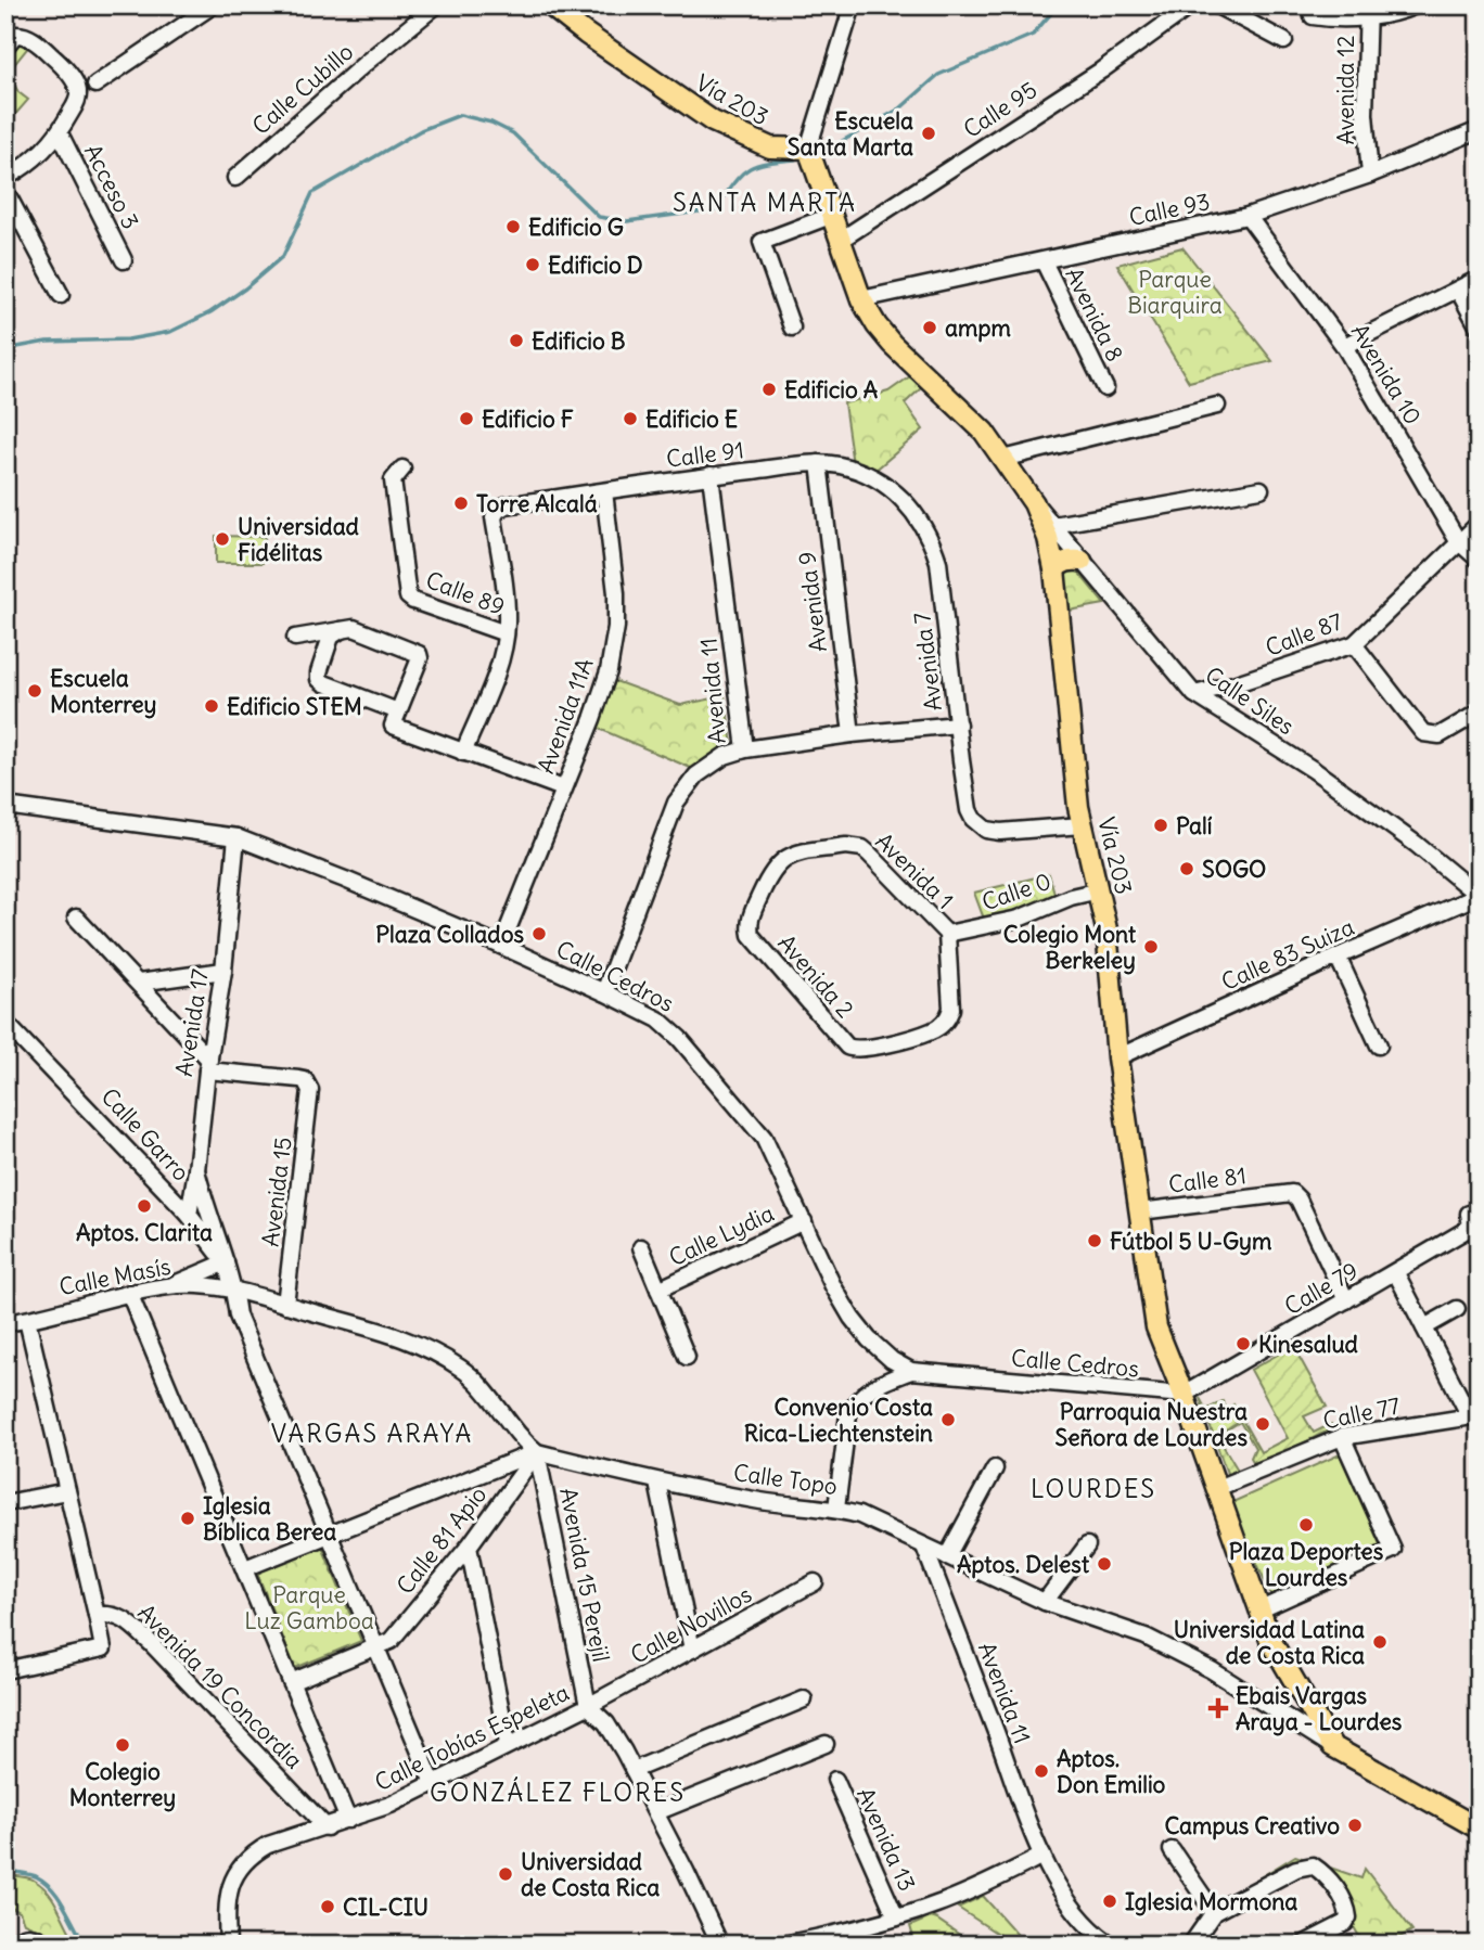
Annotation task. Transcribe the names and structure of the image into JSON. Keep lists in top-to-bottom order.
{
  "streets": {
    "main road": ["Vía 203"],
    "street": [
      "Calle Cubillo",
      "Avenida 12",
      "Calle 95",
      "Acceso 3",
      "Calle 93",
      "Avenida 8",
      "Avenida 10",
      "Calle 91",
      "Calle 89",
      "Avenida 9",
      "Calle 87",
      "Avenida 7",
      "Avenida 11",
      "Calle Siles",
      "Avenida 11A",
      "Avenida 1",
      "Calle 0",
      "Calle 83 Suiza",
      "Calle Cedros",
      "Avenida 2",
      "Avenida 17",
      "Calle Garro",
      "Calle 81",
      "Avenida 15",
      "Calle Lydia",
      "Calle Masís",
      "Calle 79",
      "Calle 77",
      "Calle Topo",
      "Calle 81 Apio",
      "Avenida 15 Perejil",
      "Calle Novillos",
      "Avenida 19 Concordia",
      "Calle Tobías Espeleta",
      "Avenida 13"
    ]
  },
  "crossings": [
    ["Avenida 12", "Calle 93"],
    ["Vía 203", "Calle 95"],
    ["Vía 203", "Calle 93"],
    ["Vía 203", "Avenida 7"],
    ["Vía 203", "Calle Siles"],
    ["Vía 203", "Calle 0"],
    ["Vía 203", "Calle 83 Suiza"],
    ["Vía 203", "Calle Cedros"],
    ["Vía 203", "Calle 81"],
    ["Vía 203", "Calle 79"],
    ["Vía 203", "Calle 77"],
    ["Vía 203", "Calle Topo"],
    ["Calle 93", "Avenida 8"],
    ["Calle 93", "Avenida 10"],
    ["Avenida 10", "Calle 87"],
    ["Calle 91", "Calle 89"],
    ["Calle 91", "Avenida 9"],
    ["Calle 91", "Avenida 7"],
    ["Calle 91", "Avenida 11"],
    ["Calle 91", "Avenida 11A"],
    ["Calle 87", "Calle Siles"],
    ["Avenida 11", "Calle Cedros"],
    ["Avenida 11", "Calle Topo"],
    ["Calle Siles", "Calle 83 Suiza"],
    ["Avenida 11A", "Calle Cedros"],
    ["Avenida 1", "Calle 0"],
    ["Avenida 1", "Avenida 2"],
    ["Calle 0", "Avenida 2"],
    ["Calle Cedros", "Avenida 17"],
    ["Calle Cedros", "Calle Lydia"],
    ["Calle Cedros", "Calle 79"],
    ["Avenida 17", "Calle Garro"],
    ["Avenida 17", "Avenida 15"],
    ["Calle Garro", "Calle Masís"],
    ["Calle Garro", "Calle 81 Apio"],
    ["Calle Garro", "Calle Tobías Espeleta"],
    ["Calle 81", "Calle 79"],
    ["Calle Topo", "Calle 81 Apio"],
    ["Calle Topo", "Avenida 15 Perejil"],
    ["Calle 81 Apio", "Avenida 15 Perejil"],
    ["Avenida 15 Perejil", "Calle Novillos"],
    ["Avenida 15 Perejil", "Calle Tobías Espeleta"],
    ["Calle Novillos", "Calle Tobías Espeleta"],
    ["Avenida 19 Concordia", "Calle Tobías Espeleta"]
  ],
  "districts": [
    "SANTA MARTA",
    "VARGAS ARAYA",
    "LOURDES",
    "GONZÁLEZ FLORES"
  ],
  "parks": ["Parque Biarquira", "Parque Luz Gamboa"],
  "places": {
    "other": [
      "Escuela Santa Marta",
      "Edificio G",
      "Edificio D",
      "ampm",
      "Edificio B",
      "Edificio A",
      "Edificio F",
      "Edificio E",
      "Torre Alcalá",
      "Universidad Fidélitas",
      "Escuela Monterrey",
      "Edificio STEM",
      "Palí",
      "SOGO",
      "Plaza Collados",
      "Colegio Mont Berkeley",
      "Aptos. Clarita",
      "Fútbol 5 U-Gym",
      "Kinesalud",
      "Convenio Costa Rica-Liechtenstein",
      "Parroquia Nuestra Señora de Lourdes",
      "Iglesia Bíblica Berea",
      "Plaza Deportes Lourdes",
      "Aptos. Delest",
      "Universidad Latina de Costa Rica",
      "Colegio Monterrey",
      "Aptos. Don Emilio",
      "Campus Creativo",
      "Universidad de Costa Rica",
      "Iglesia Mormona",
      "CIL-CIU"
    ],
    "health": ["Ebais Vargas Araya - Lourdes"]
  }
}
